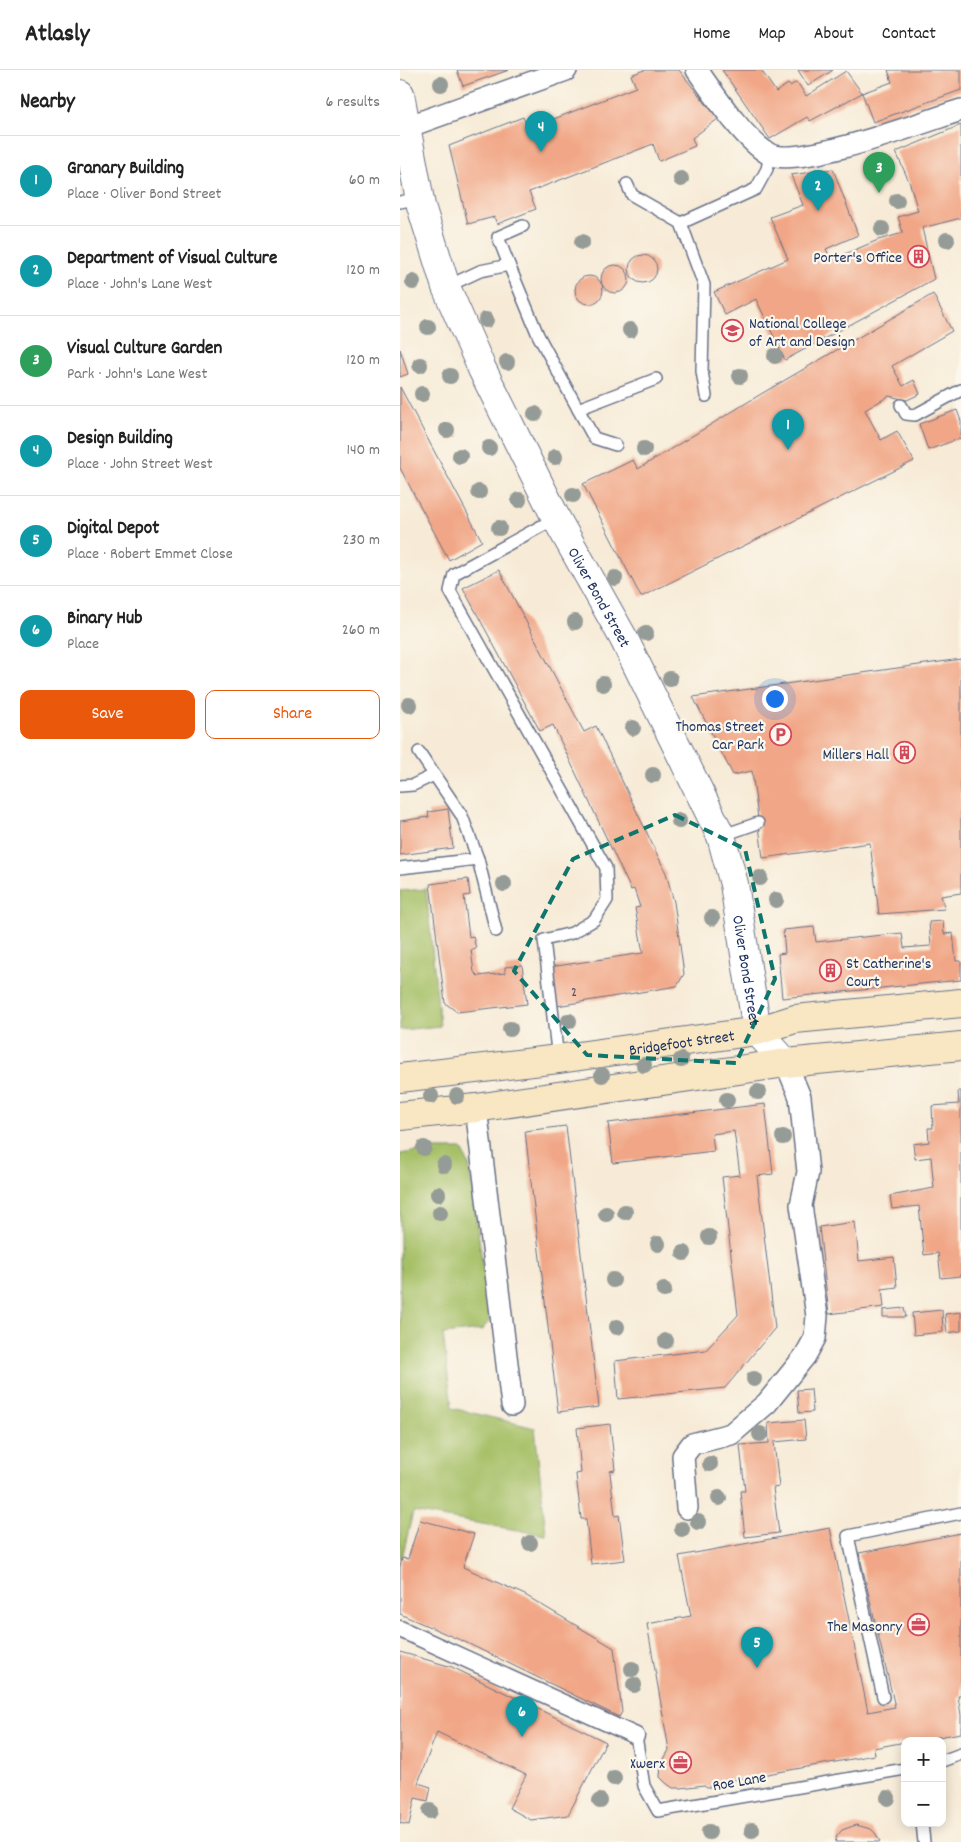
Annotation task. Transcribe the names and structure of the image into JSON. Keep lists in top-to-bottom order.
{
  "streets": {
    "main road": ["Bridgefoot Street"],
    "street": ["Oliver Bond Street"],
    "lane": ["Roe Lane"]
  },
  "crossings": [
    ["Oliver Bond Street", "Bridgefoot Street"]
  ],
  "places": {
    "building": ["Porter's Office", "Millers Hall", "St Catherine's Court"],
    "school or university": ["National College of Art and Design"],
    "parking": ["Thomas Street Car Park"],
    "office": ["The Masonry", "Xwerx"]
  },
  "house_numbers": ["2"],
  "page": {
    "header": "Atlasly",
    "nav": [
      "Home",
      "Map",
      "About",
      "Contact"
    ],
    "heading": ["Nearby", "6 results"],
    "pins": [
      "4",
      "3",
      "2",
      "1",
      "5",
      "6"
    ],
    "list": [
      {
        "mark": "1",
        "name": "Granary Building",
        "note": "Place · Oliver Bond Street",
        "value": "60 m"
      },
      {
        "mark": "2",
        "name": "Department of Visual Culture",
        "note": "Place · John's Lane West",
        "value": "120 m"
      },
      {
        "mark": "3",
        "name": "Visual Culture Garden",
        "note": "Park · John's Lane West",
        "value": "120 m"
      },
      {
        "mark": "4",
        "name": "Design Building",
        "note": "Place · John Street West",
        "value": "140 m"
      },
      {
        "mark": "5",
        "name": "Digital Depot",
        "note": "Place · Robert Emmet Close",
        "value": "230 m"
      },
      {
        "mark": "6",
        "name": "Binary Hub",
        "note": "Place",
        "value": "260 m"
      }
    ],
    "buttons": ["Save", "Share"],
    "map_buttons": ["+", "−"]
  }
}
